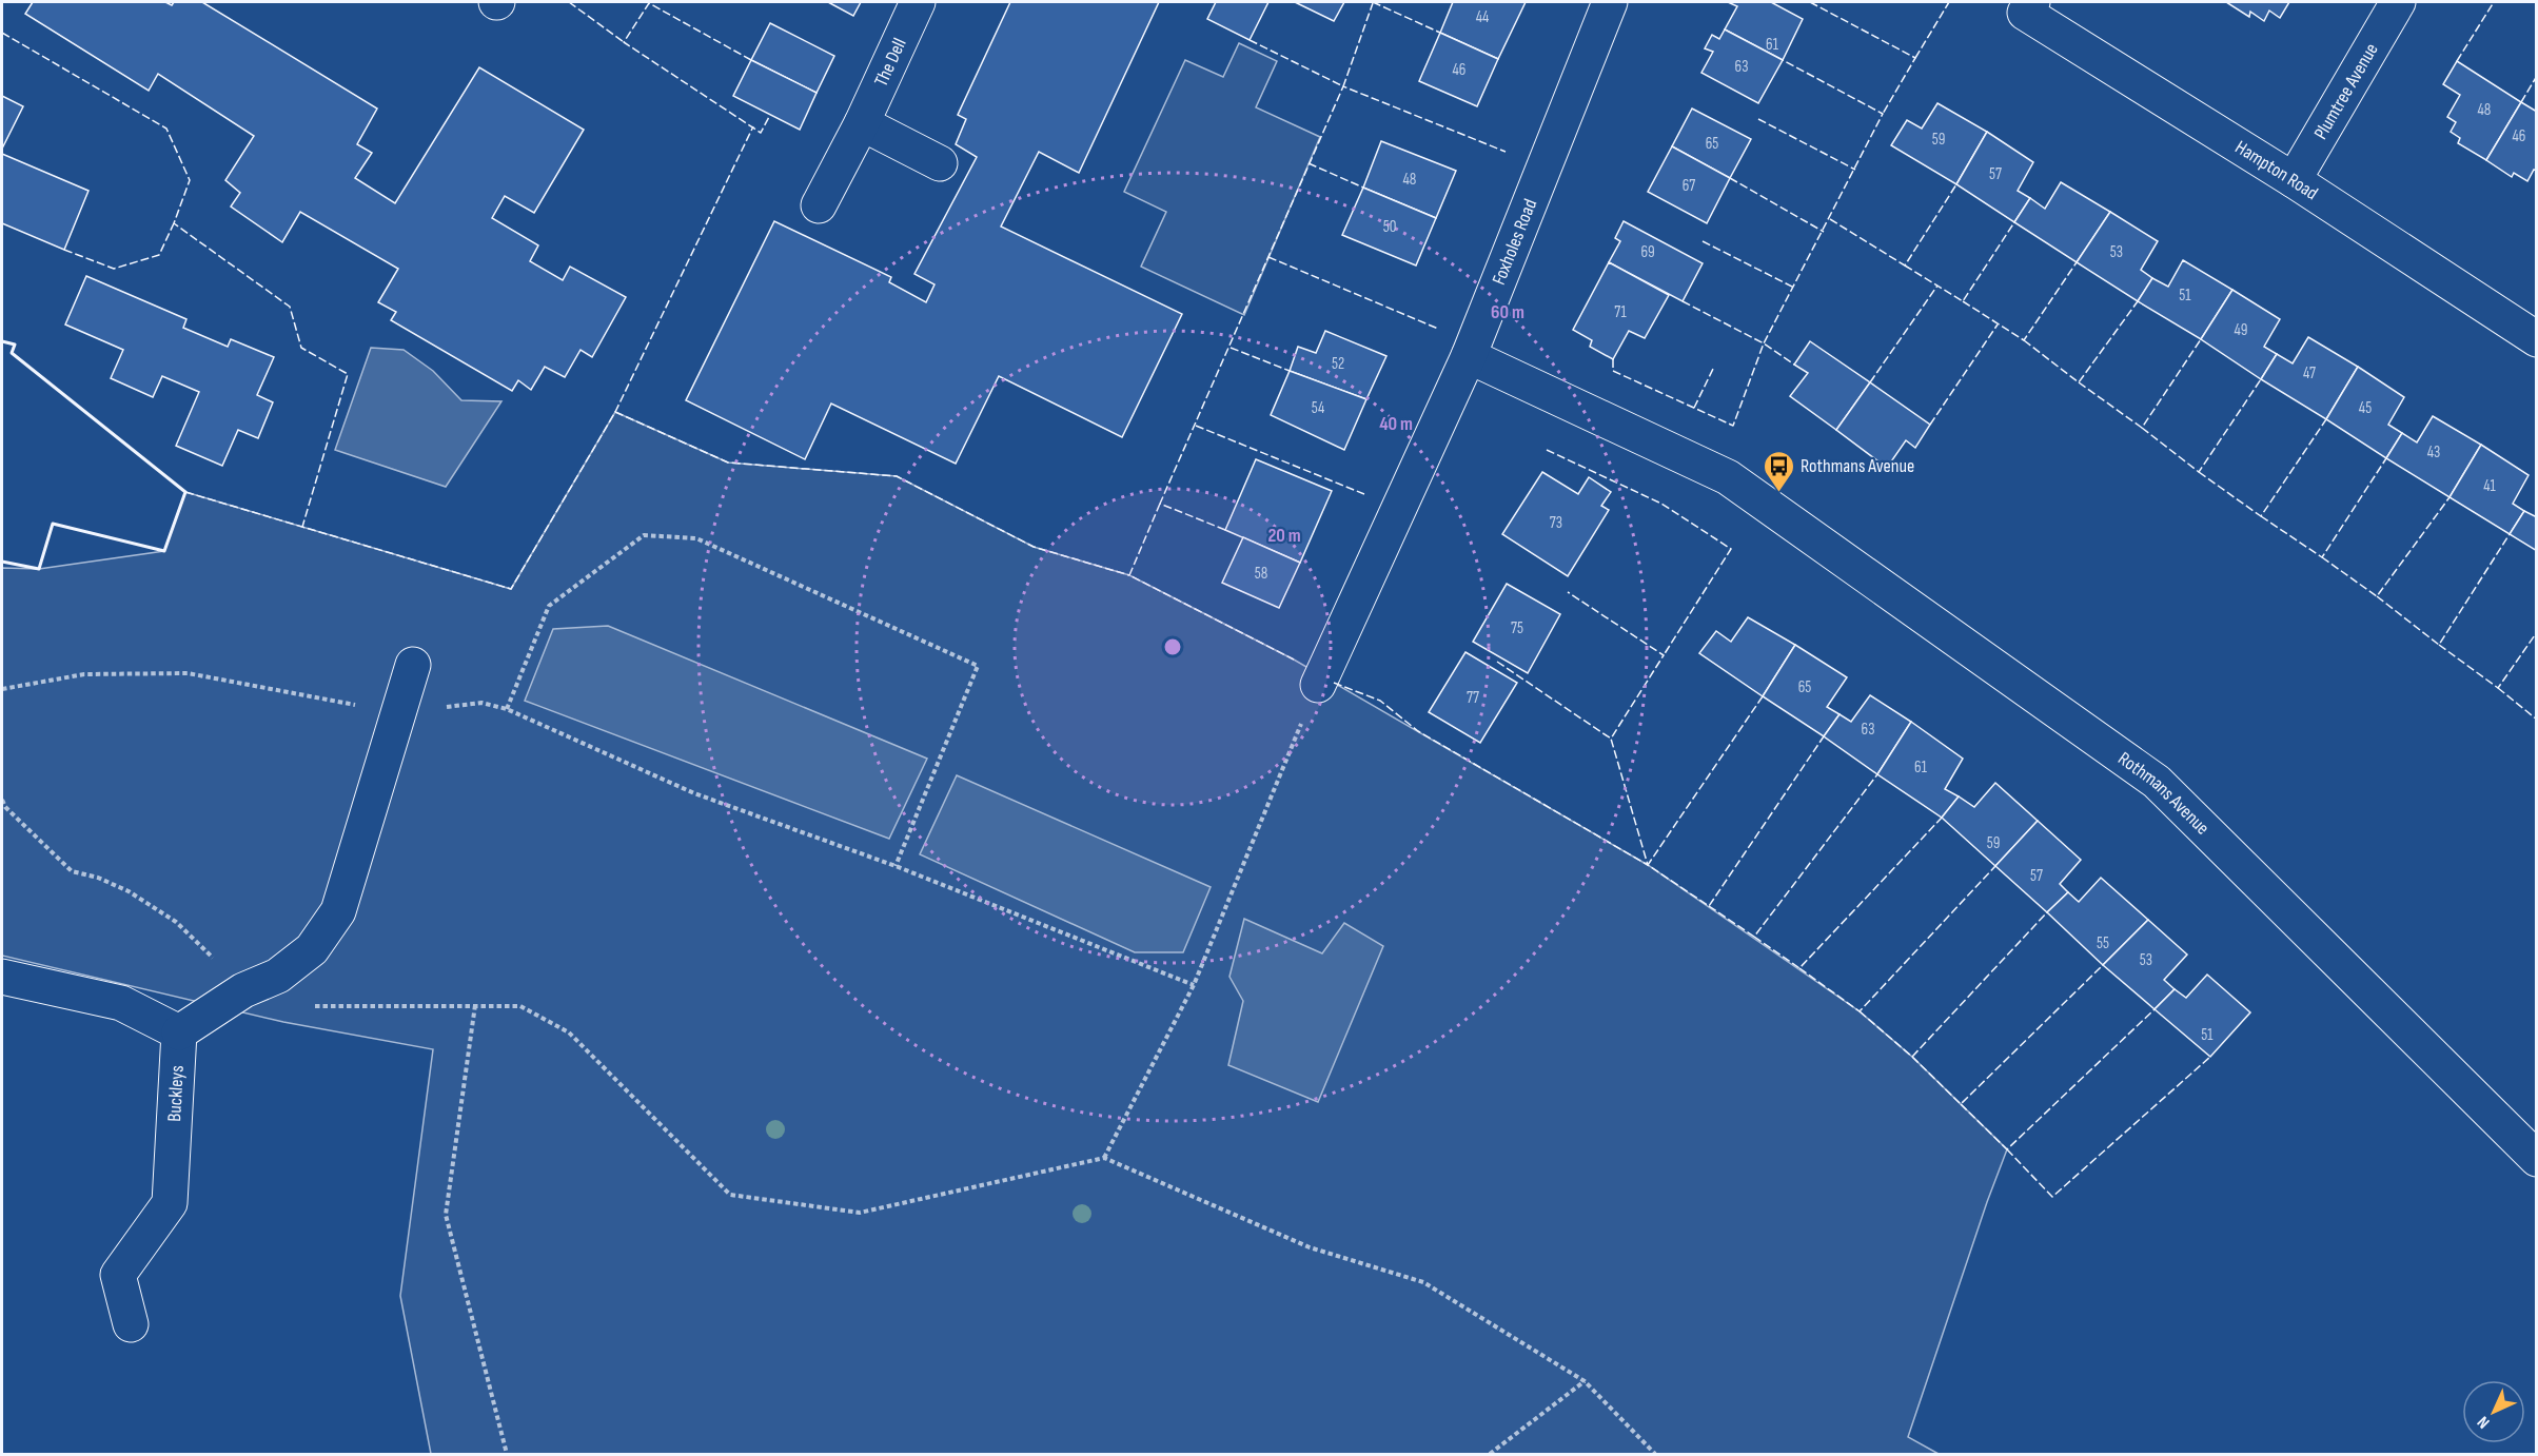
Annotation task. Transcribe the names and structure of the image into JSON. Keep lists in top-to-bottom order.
{
  "streets": {
    "street": [
      "The Dell",
      "Plumtree Avenue",
      "Hampton Road",
      "Foxholes Road",
      "Rothmans Avenue",
      "Buckleys"
    ]
  },
  "crossings": [
    ["Plumtree Avenue", "Hampton Road"],
    ["Foxholes Road", "Rothmans Avenue"]
  ],
  "places": {
    "bus stop": ["Rothmans Avenue"]
  },
  "house_numbers": [
    "44",
    "61",
    "63",
    "46",
    "48",
    "46",
    "59",
    "65",
    "57",
    "48",
    "67",
    "50",
    "69",
    "53",
    "51",
    "71",
    "49",
    "52",
    "47",
    "54",
    "45",
    "43",
    "41",
    "73",
    "58",
    "75",
    "65",
    "77",
    "63",
    "61",
    "59",
    "57",
    "55",
    "53",
    "51"
  ],
  "north": "bottom left",
  "rings": ["60 m", "40 m", "20 m"]
}
